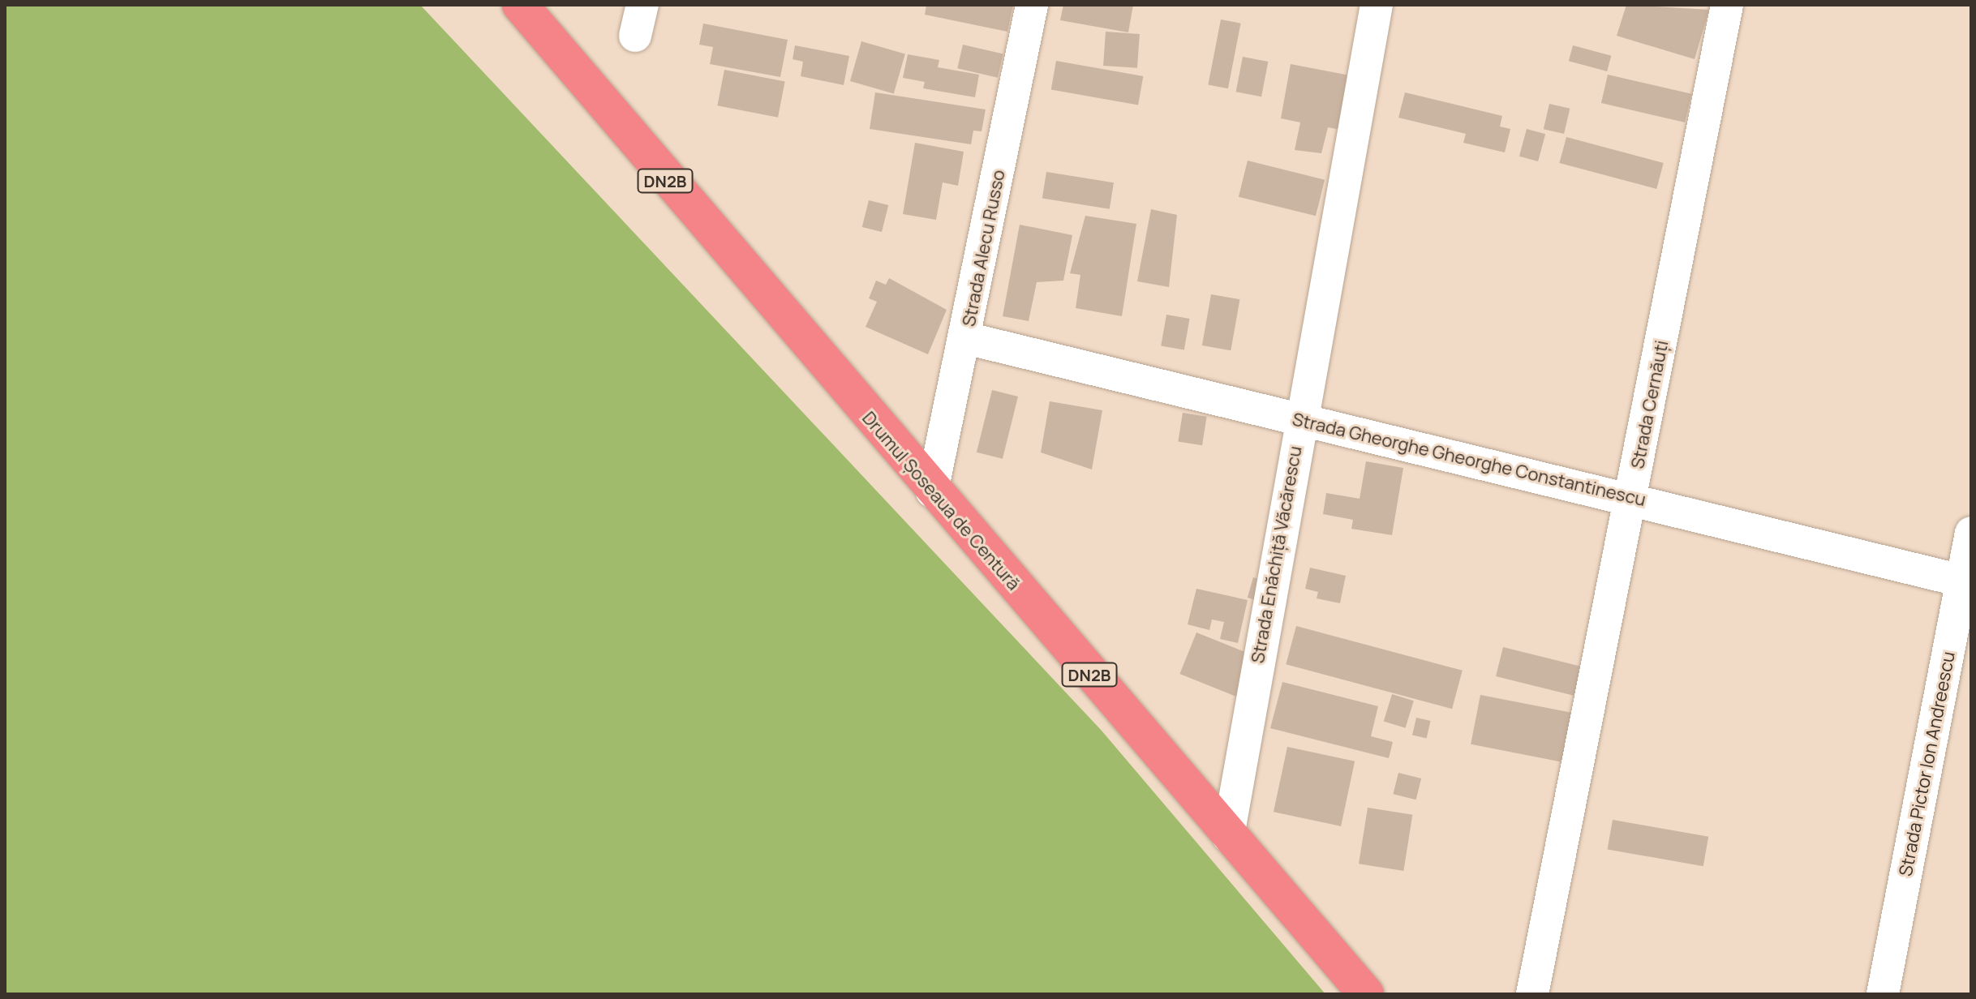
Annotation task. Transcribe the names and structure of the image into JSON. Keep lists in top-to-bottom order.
{
  "streets": {
    "highway": ["DN2B", "Drumul Șoseaua de Centură"],
    "street": [
      "Strada Alecu Russo",
      "Strada Cernăuți",
      "Strada Gheorghe Gheorghe Constantinescu",
      "Strada Enăchiță Văcărescu",
      "Strada Pictor Ion Andreescu"
    ]
  },
  "crossings": [
    ["Strada Alecu Russo", "Strada Gheorghe Gheorghe Constantinescu"],
    ["Strada Alecu Russo", "Drumul Șoseaua de Centură"],
    ["Strada Cernăuți", "Strada Gheorghe Gheorghe Constantinescu"],
    ["Strada Gheorghe Gheorghe Constantinescu", "Strada Enăchiță Văcărescu"],
    ["Strada Gheorghe Gheorghe Constantinescu", "Strada Pictor Ion Andreescu"],
    ["Drumul Șoseaua de Centură", "Strada Enăchiță Văcărescu"]
  ]
}
